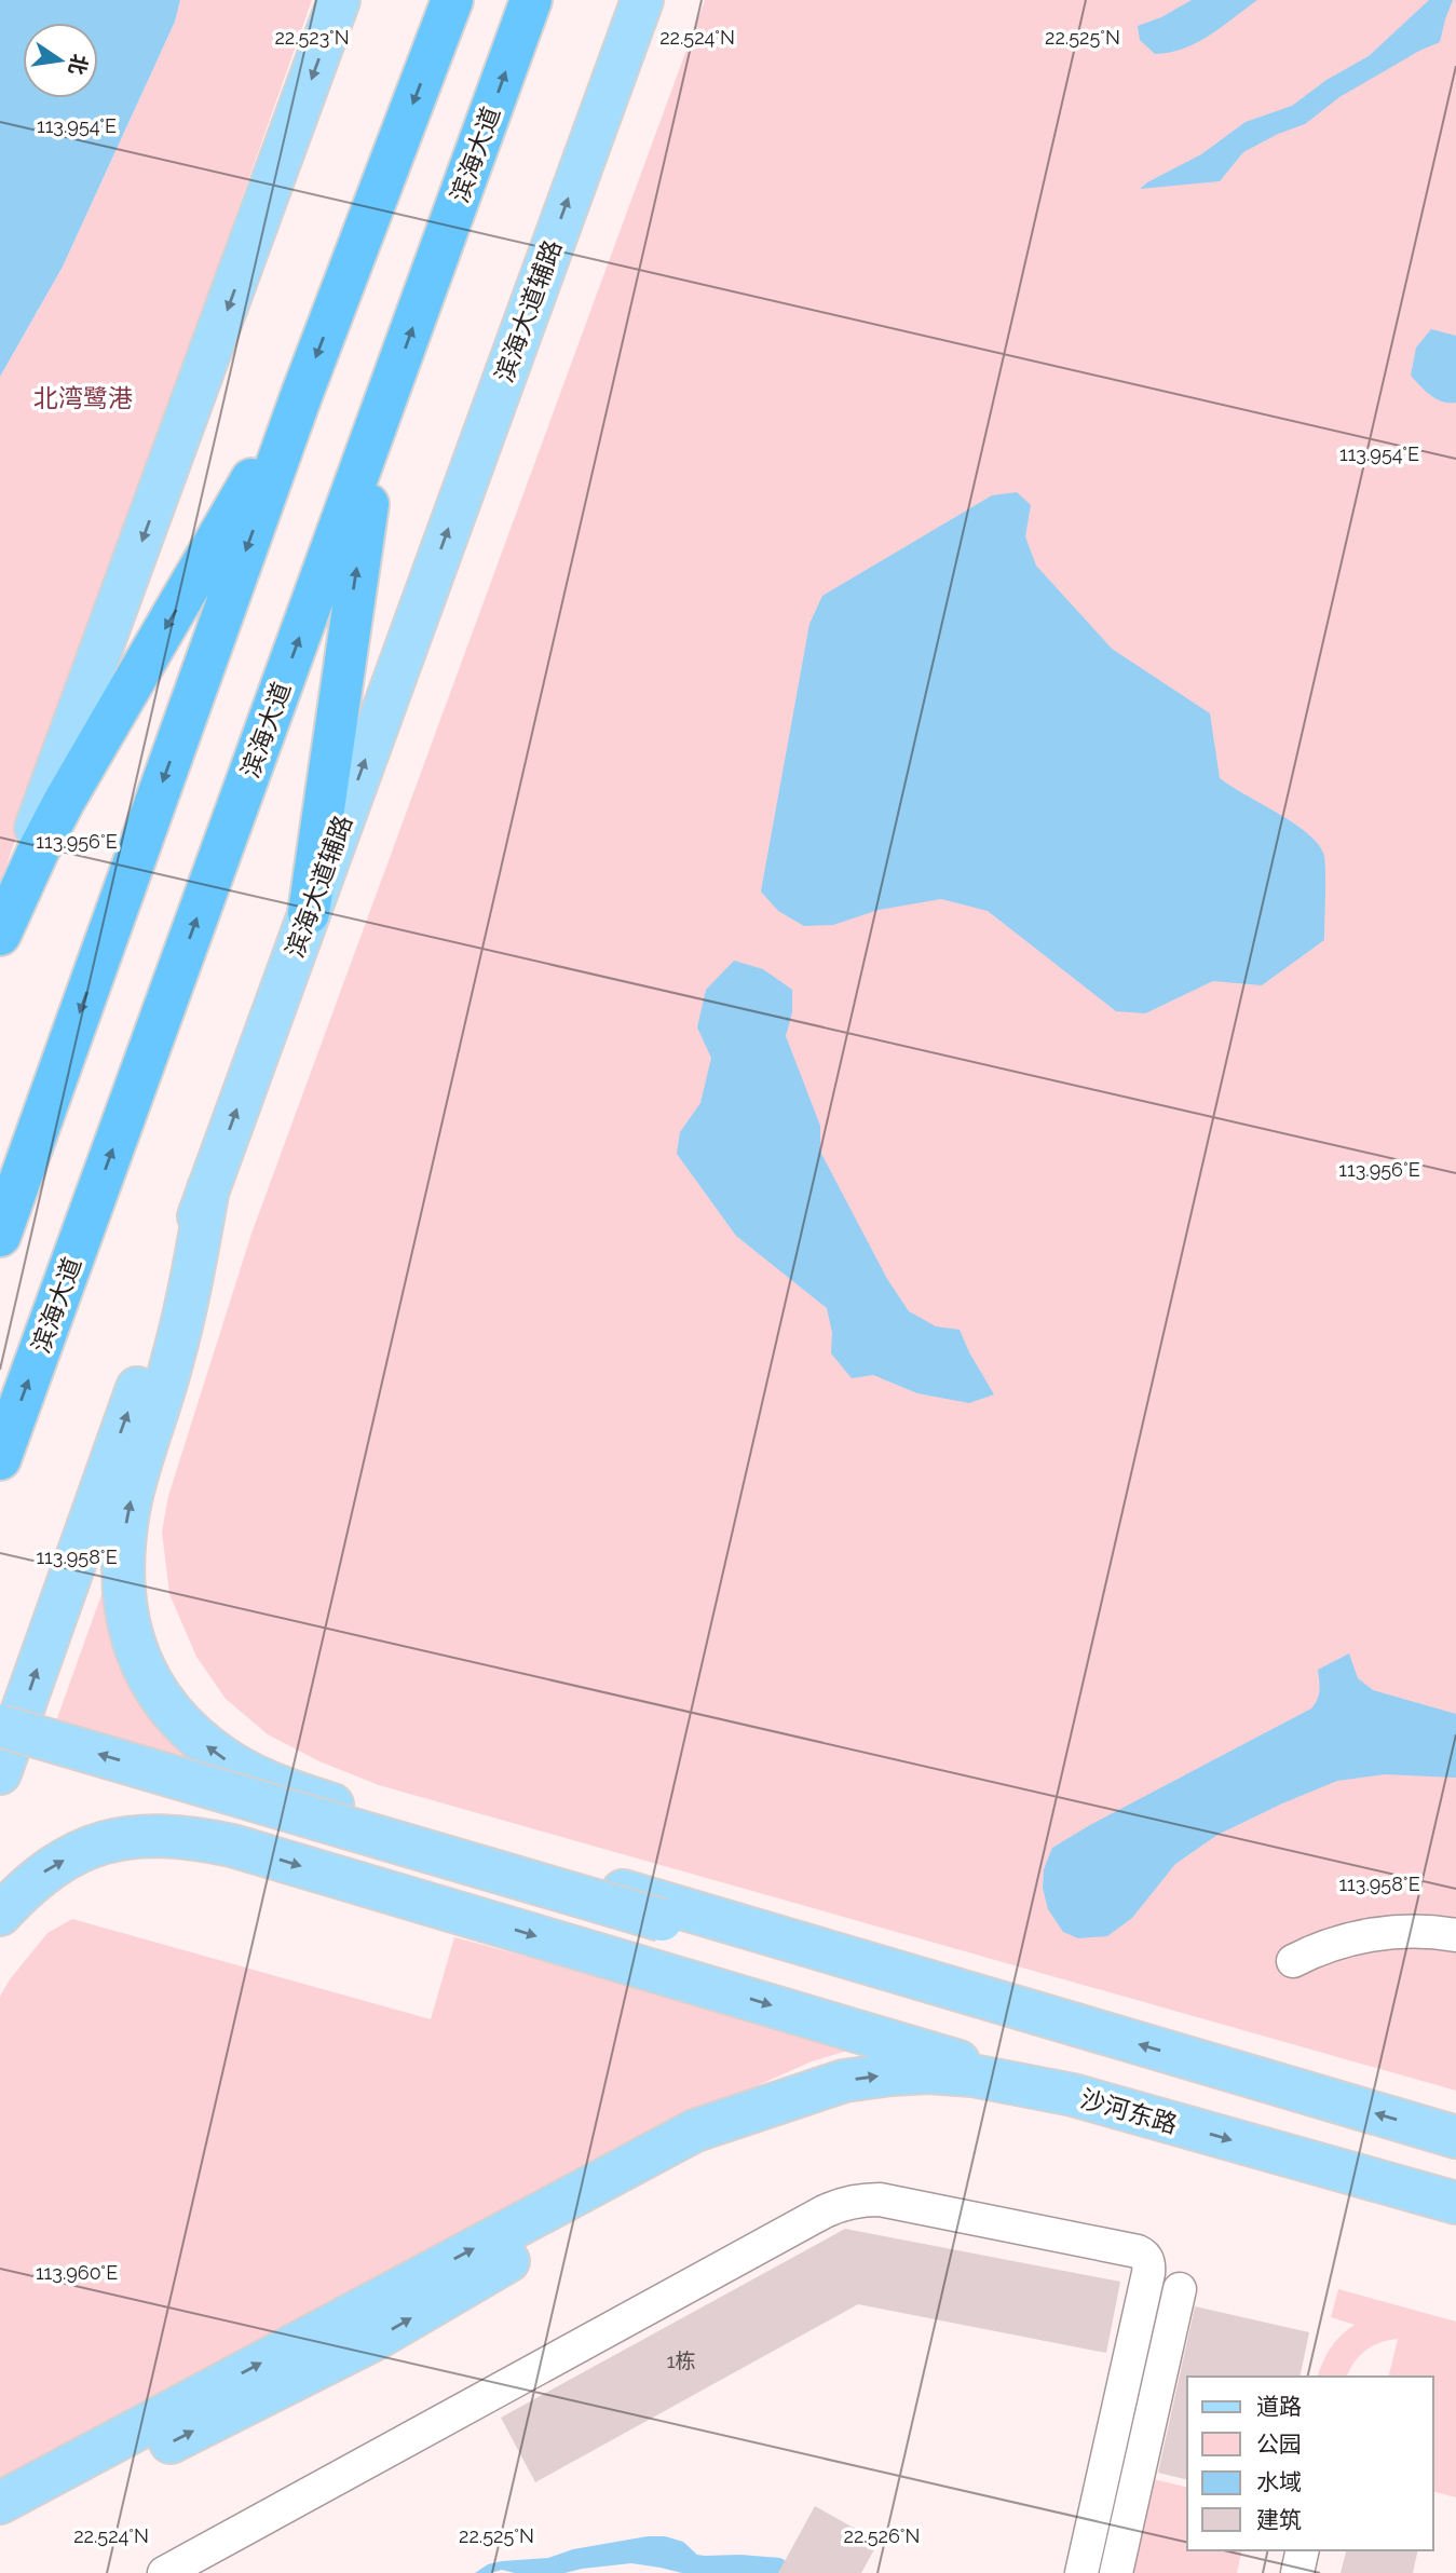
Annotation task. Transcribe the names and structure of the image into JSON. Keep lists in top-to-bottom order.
{
  "streets": {
    "highway": ["滨海大道"],
    "main road": ["滨海大道辅路", "沙河东路"]
  },
  "parks": ["北湾鹭港"],
  "house_numbers": ["1栋"],
  "legend": [
    "道路",
    "公园",
    "水域",
    "建筑"
  ],
  "north": "right",
  "coordinates": [
    "22.523°N",
    "22.524°N",
    "22.525°N",
    "113.954°E",
    "113.956°E",
    "113.958°E",
    "113.960°E",
    "22.526°N"
  ]
}
